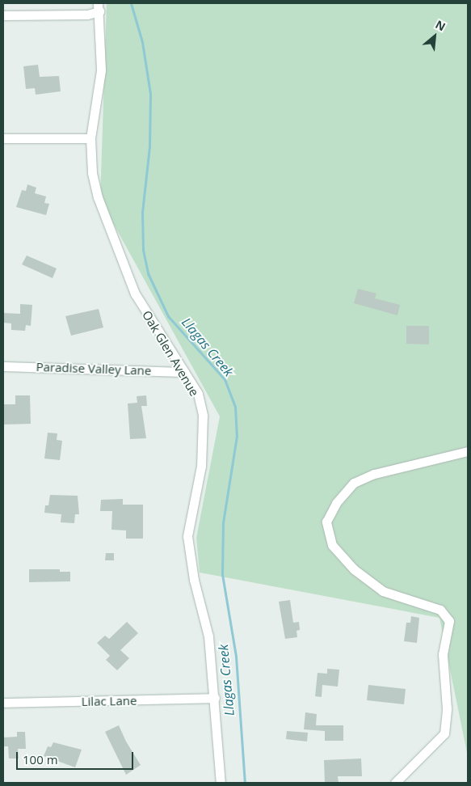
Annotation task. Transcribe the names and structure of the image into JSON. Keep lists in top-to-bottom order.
{
  "streets": {
    "street": ["Oak Glen Avenue", "Paradise Valley Lane", "Lilac Lane"]
  },
  "crossings": [
    ["Oak Glen Avenue", "Paradise Valley Lane"],
    ["Oak Glen Avenue", "Lilac Lane"]
  ],
  "water": ["Llagas Creek"],
  "scale_bar": "100 m",
  "north": "top right"
}
